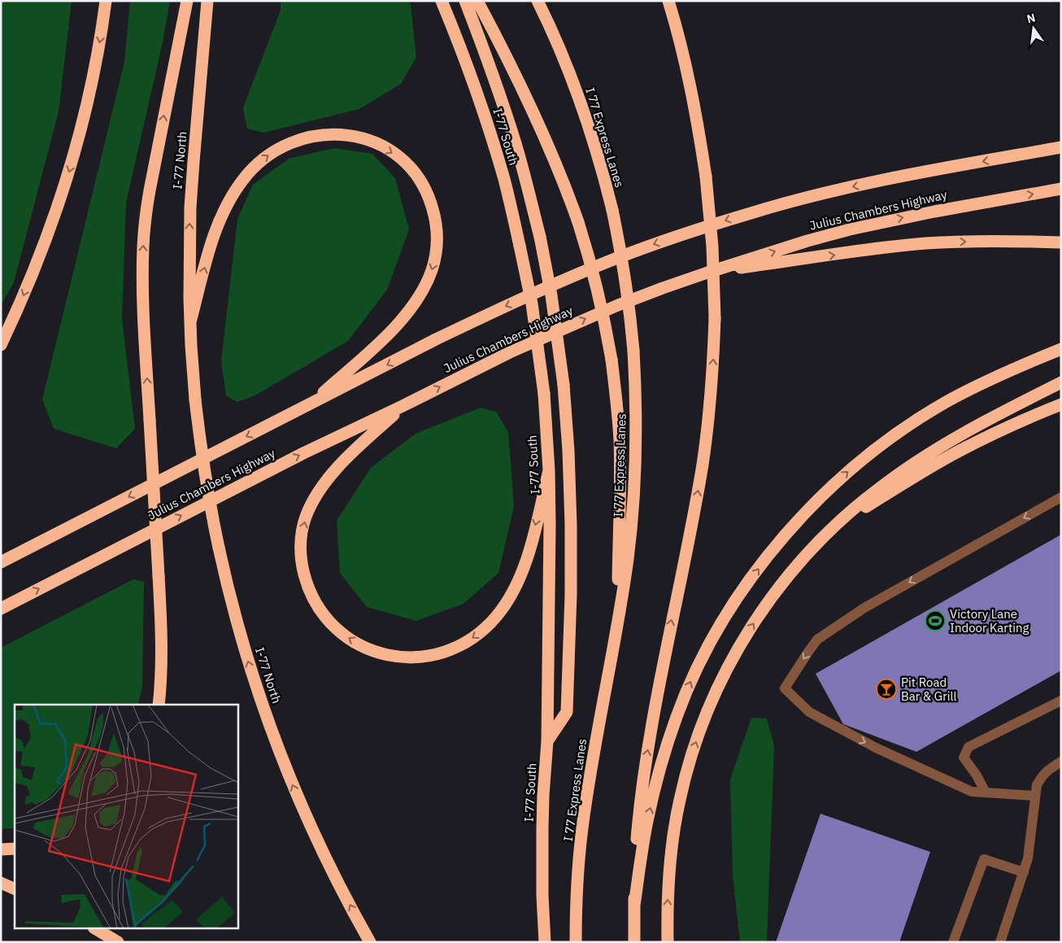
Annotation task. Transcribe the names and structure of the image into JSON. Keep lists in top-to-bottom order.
{
  "streets": {
    "highway": [
      "I-77 South",
      "I 77 Express Lanes",
      "I-77 North",
      "Julius Chambers Highway"
    ]
  },
  "places": {
    "sports": ["Victory Lane Indoor Karting"],
    "bar": ["Pit Road Bar & Grill"]
  },
  "north": "top"
}
